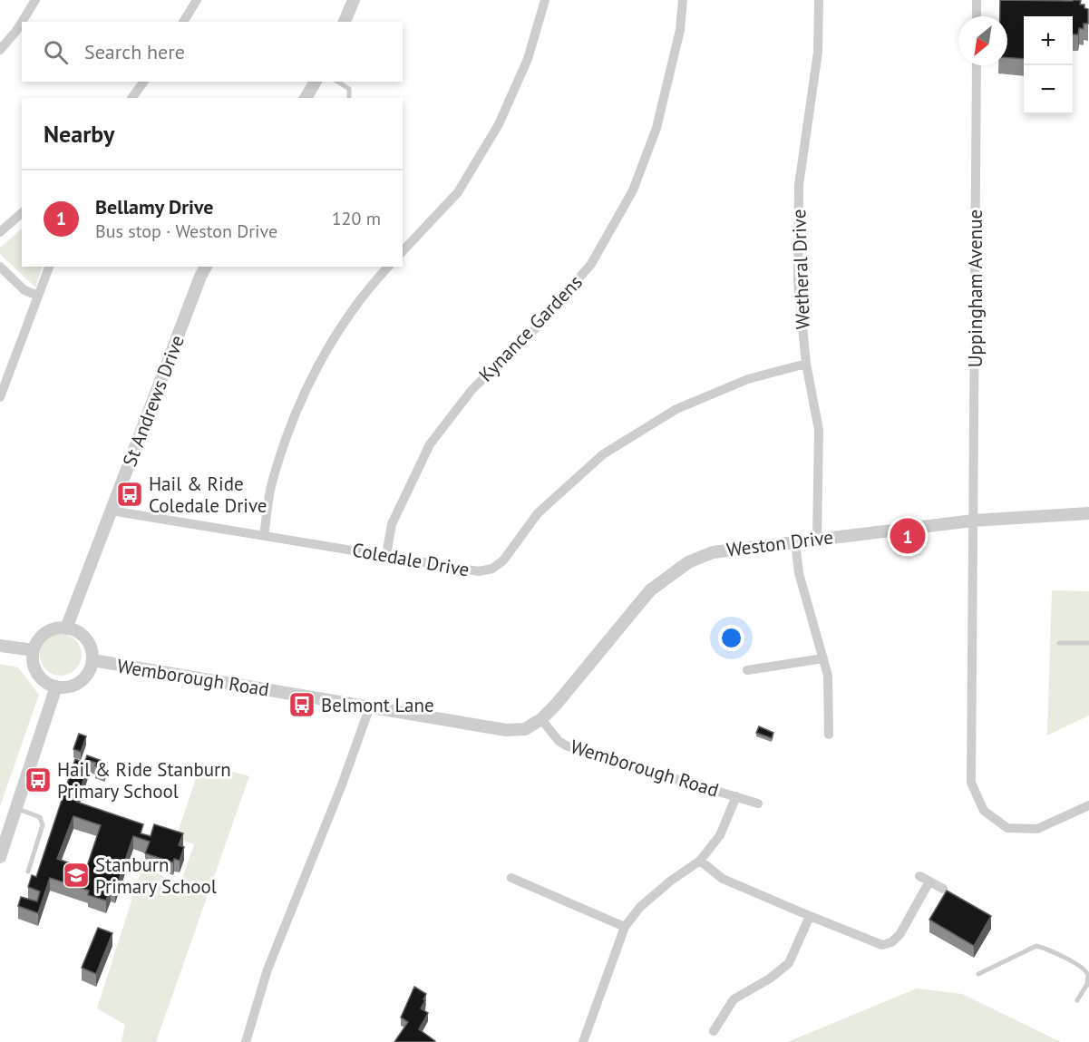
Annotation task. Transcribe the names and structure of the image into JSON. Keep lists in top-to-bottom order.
{
  "streets": {
    "street": [
      "Wetheral Drive",
      "Uppingham Avenue",
      "Kynance Gardens",
      "St Andrews Drive",
      "Weston Drive",
      "Coledale Drive",
      "Wemborough Road"
    ]
  },
  "crossings": [
    ["Wetheral Drive", "Weston Drive"],
    ["Wetheral Drive", "Coledale Drive"],
    ["Uppingham Avenue", "Weston Drive"],
    ["Kynance Gardens", "Coledale Drive"],
    ["St Andrews Drive", "Coledale Drive"],
    ["St Andrews Drive", "Wemborough Road"],
    ["Weston Drive", "Wemborough Road"]
  ],
  "places": {
    "bus stop": ["Hail & Ride Coledale Drive", "Belmont Lane", "Hail & Ride Stanburn Primary School"],
    "school or university": ["Stanburn Primary School"]
  },
  "north": "bottom left",
  "page": {
    "map_buttons": ["+", "−"],
    "search": "Search here",
    "heading": "Nearby",
    "list": [
      {
        "mark": "1",
        "name": "Bellamy Drive",
        "note": "Bus stop · Weston Drive",
        "value": "120 m"
      }
    ],
    "pins": "1"
  }
}
